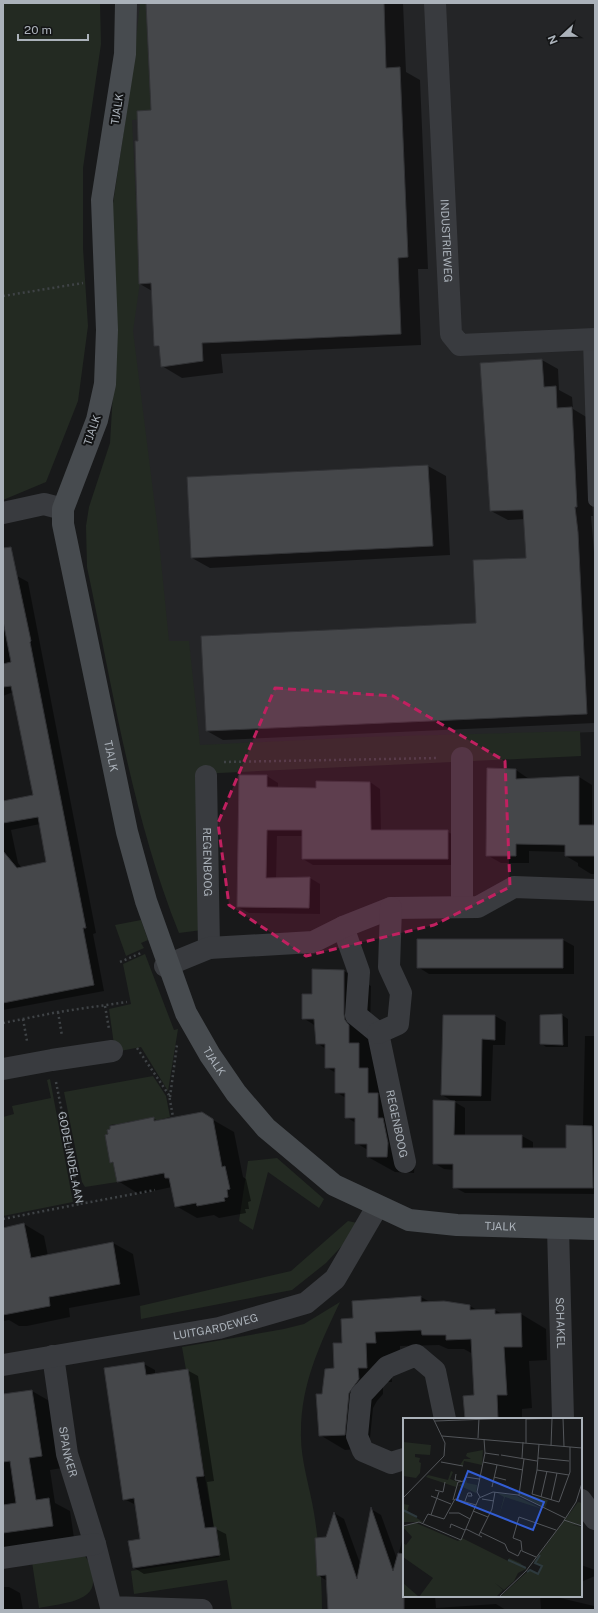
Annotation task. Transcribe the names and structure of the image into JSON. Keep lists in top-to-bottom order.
{
  "streets": {
    "street": [
      "TJALK",
      "INDUSTRIEWEG",
      "REGENBOOG",
      "SCHAKEL",
      "LUITGARDEWEG",
      "SPANKER"
    ],
    "path": ["GODELINDELAAN"]
  },
  "crossings": [
    ["TJALK", "SCHAKEL"],
    ["TJALK", "LUITGARDEWEG"],
    ["LUITGARDEWEG", "SPANKER"]
  ],
  "scale_bar": "20 m",
  "north": "left"
}
